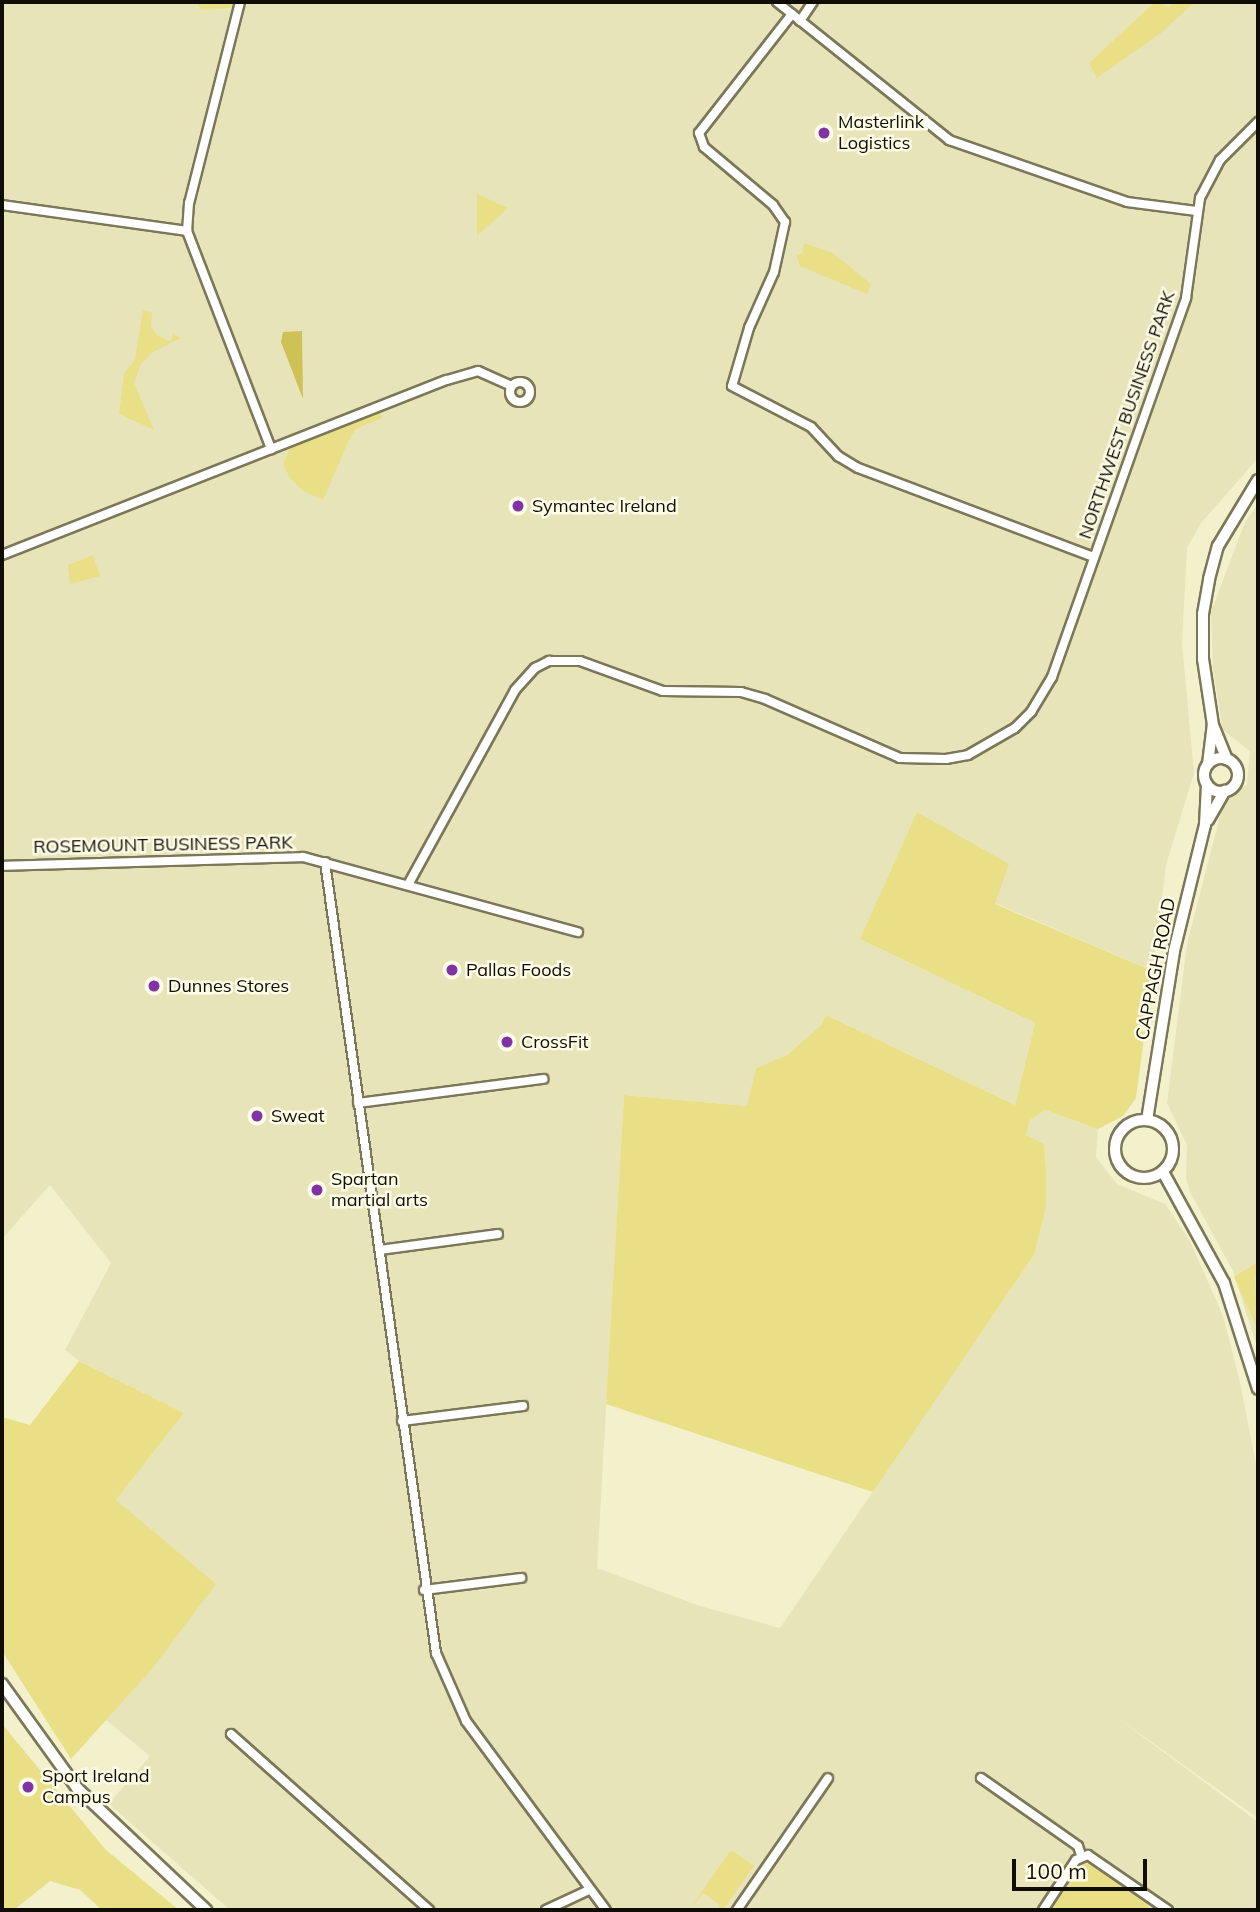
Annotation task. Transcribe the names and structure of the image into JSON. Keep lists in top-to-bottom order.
{
  "streets": {
    "street": ["NORTHWEST BUSINESS PARK", "ROSEMOUNT BUSINESS PARK", "CAPPAGH ROAD"]
  },
  "places": [
    "Masterlink Logistics",
    "Symantec Ireland",
    "Pallas Foods",
    "Dunnes Stores",
    "CrossFit",
    "Sweat",
    "Spartan martial arts",
    "Sport Ireland Campus"
  ],
  "scale_bar": "100 m"
}
